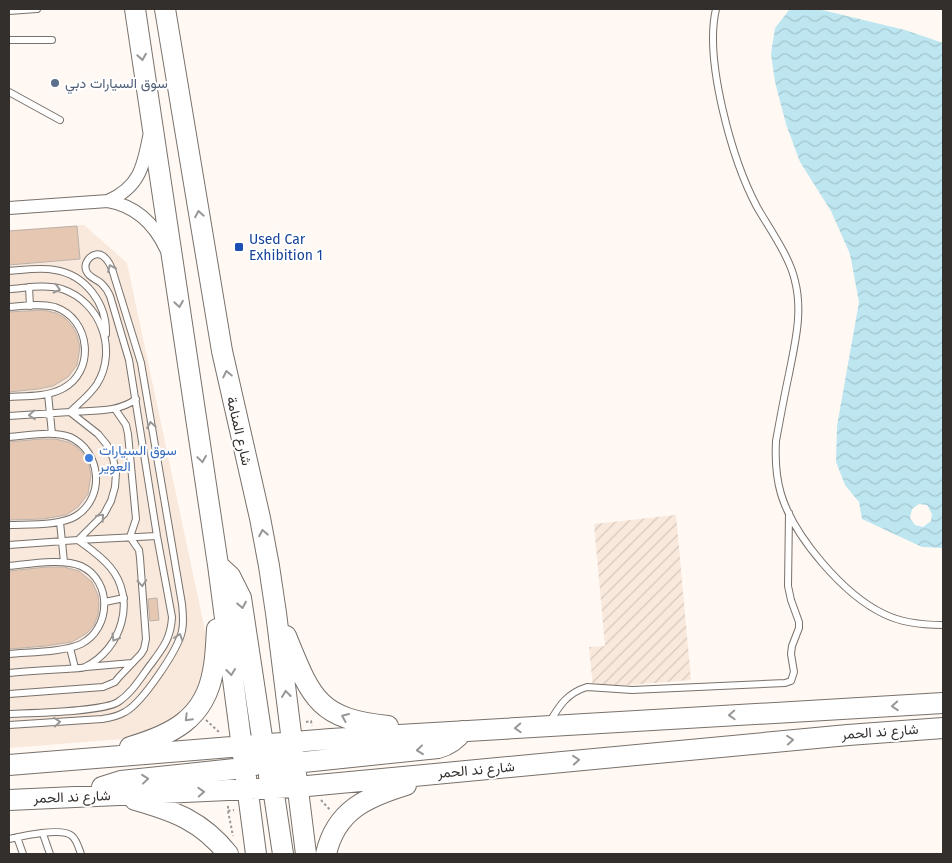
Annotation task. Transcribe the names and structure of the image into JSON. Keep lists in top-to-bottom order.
{
  "streets": {
    "main road": ["شارع المنامة", "شارع ند الحمر"]
  },
  "crossings": [
    ["شارع المنامة", "شارع ند الحمر"]
  ],
  "places": {
    "other": ["سوق السيارات دبي", "سوق السيارات العوير"],
    "transit": ["Used Car Exhibition 1"]
  }
}
